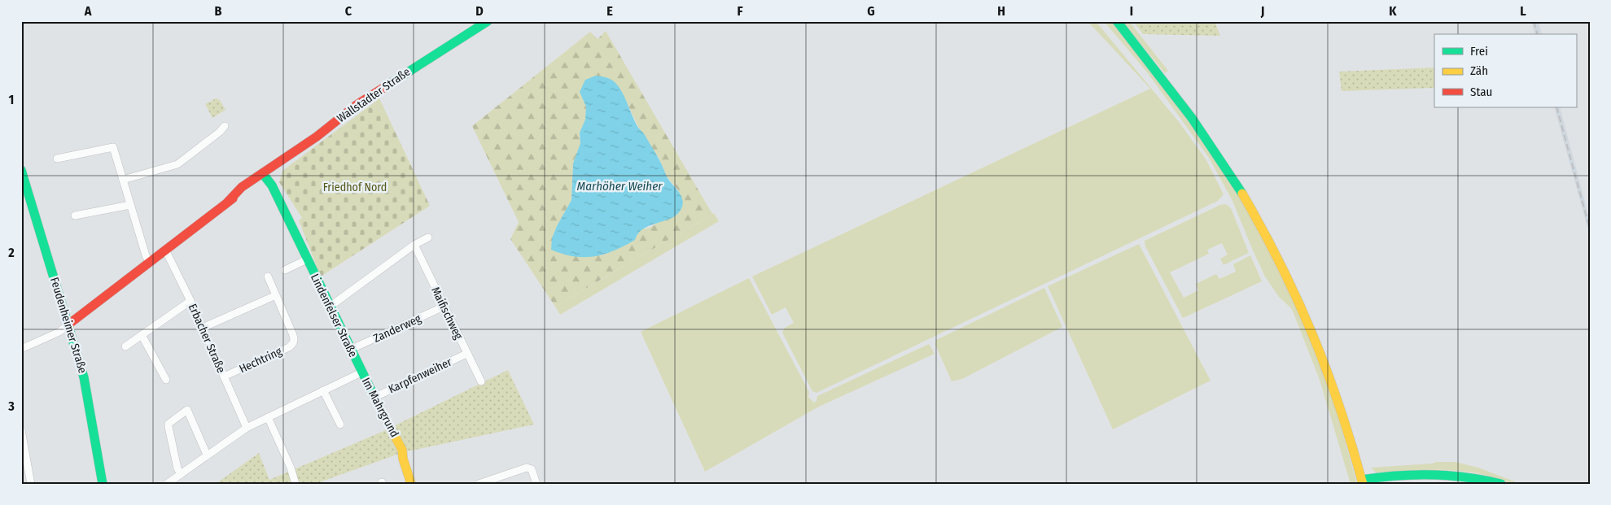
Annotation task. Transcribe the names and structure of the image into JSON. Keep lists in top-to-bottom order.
{
  "streets": {
    "main road": [
      "Wallstadter Straße",
      "Lindenfelser Straße",
      "Feudenheimer Straße",
      "Im Mahrgrund"
    ],
    "street": [
      "Maifischweg",
      "Zanderweg",
      "Erbacher Straße",
      "Hechtring",
      "Karpfenweiher"
    ]
  },
  "crossings": [
    ["Wallstadter Straße", "Lindenfelser Straße"],
    ["Wallstadter Straße", "Feudenheimer Straße"],
    ["Wallstadter Straße", "Erbacher Straße"],
    ["Maifischweg", "Zanderweg"],
    ["Maifischweg", "Karpfenweiher"],
    ["Lindenfelser Straße", "Zanderweg"],
    ["Lindenfelser Straße", "Im Mahrgrund"],
    ["Erbacher Straße", "Hechtring"],
    ["Erbacher Straße", "Im Mahrgrund"],
    ["Karpfenweiher", "Im Mahrgrund"]
  ],
  "water": ["Marhöher Weiher"],
  "parks": ["Friedhof Nord"],
  "legend": ["Frei", "Zäh", "Stau"],
  "grid": {
    "columns": [
      "A",
      "B",
      "C",
      "D",
      "E",
      "F",
      "G",
      "H",
      "I",
      "J",
      "K",
      "L"
    ],
    "rows": ["1", "2", "3"]
  }
}
